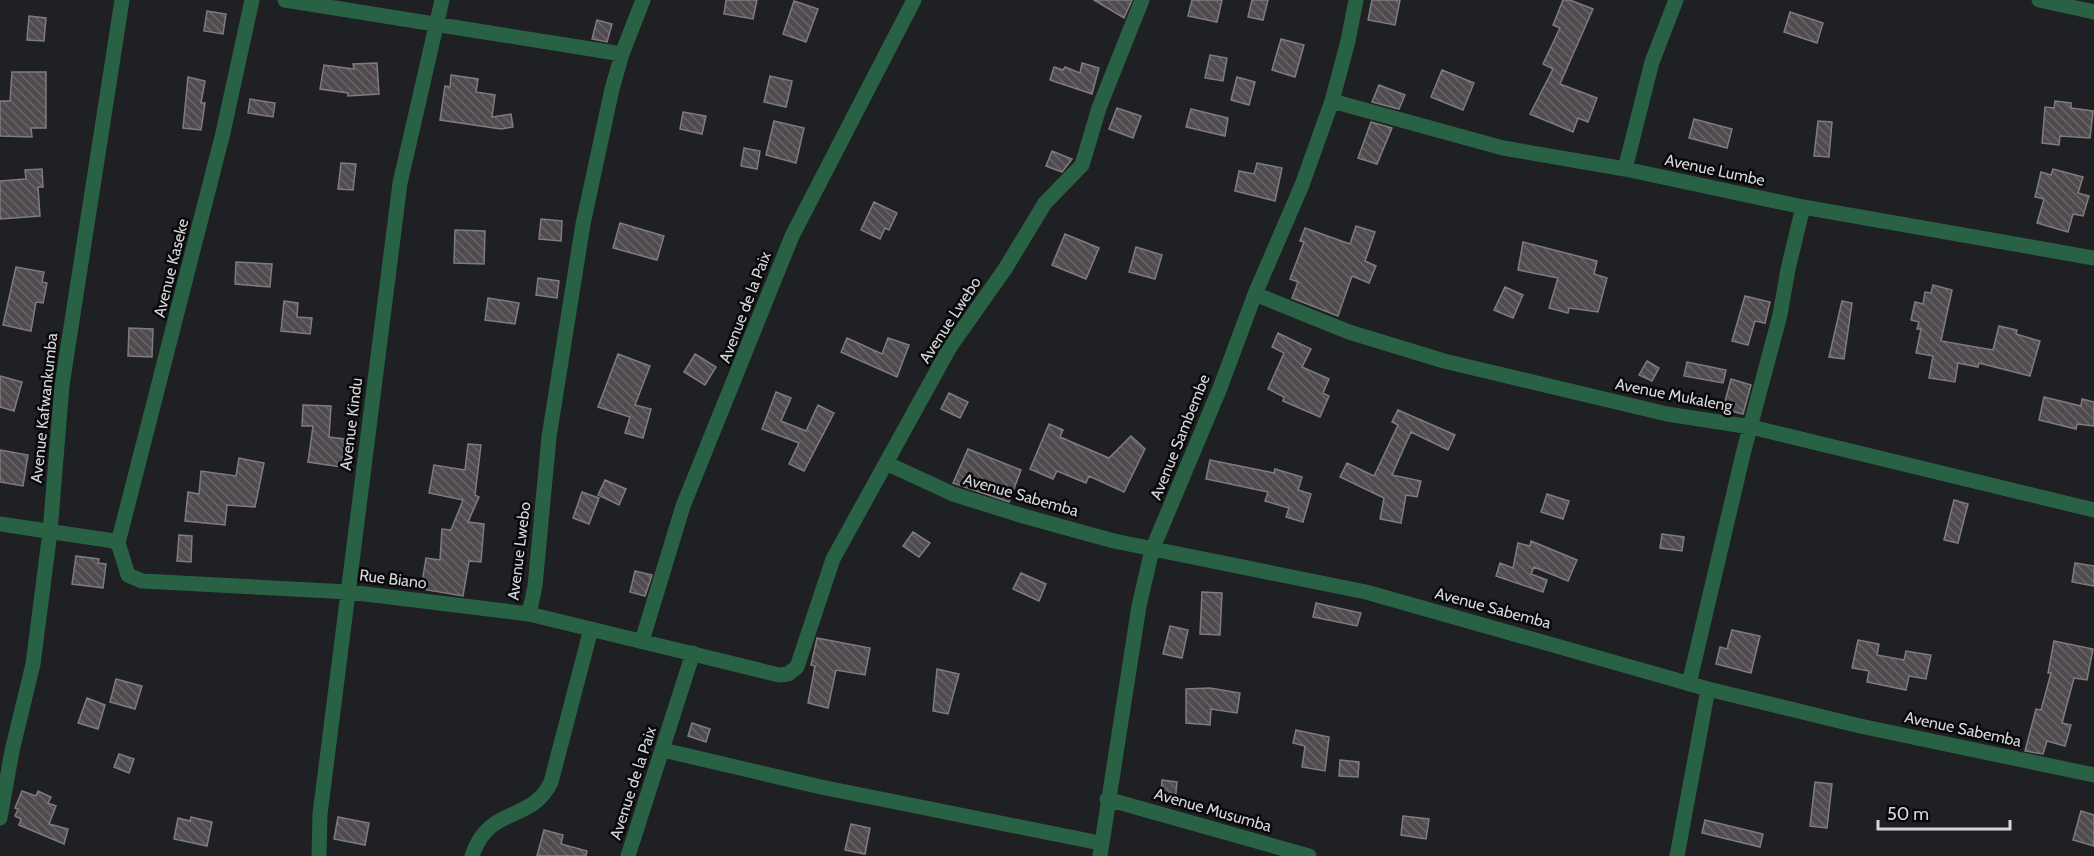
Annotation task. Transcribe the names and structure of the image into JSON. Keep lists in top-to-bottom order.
{
  "streets": {
    "street": [
      "Avenue Lumbe",
      "Avenue Kaseke",
      "Avenue de la Paix",
      "Avenue Lwebo",
      "Avenue Mukaleng",
      "Avenue Kafwankumba",
      "Avenue Kindu",
      "Avenue Sambembe",
      "Avenue Sabemba",
      "Rue Biano",
      "Avenue Musumba"
    ]
  },
  "crossings": [
    ["Avenue Lumbe", "Avenue Sambembe"],
    ["Avenue Kaseke", "Rue Biano"],
    ["Avenue de la Paix", "Rue Biano"],
    ["Avenue Lwebo", "Avenue Sabemba"],
    ["Avenue Lwebo", "Rue Biano"],
    ["Avenue Mukaleng", "Avenue Sambembe"],
    ["Avenue Kindu", "Rue Biano"],
    ["Avenue Sambembe", "Avenue Sabemba"],
    ["Avenue Sambembe", "Avenue Musumba"]
  ],
  "scale_bar": "50 m"
}
